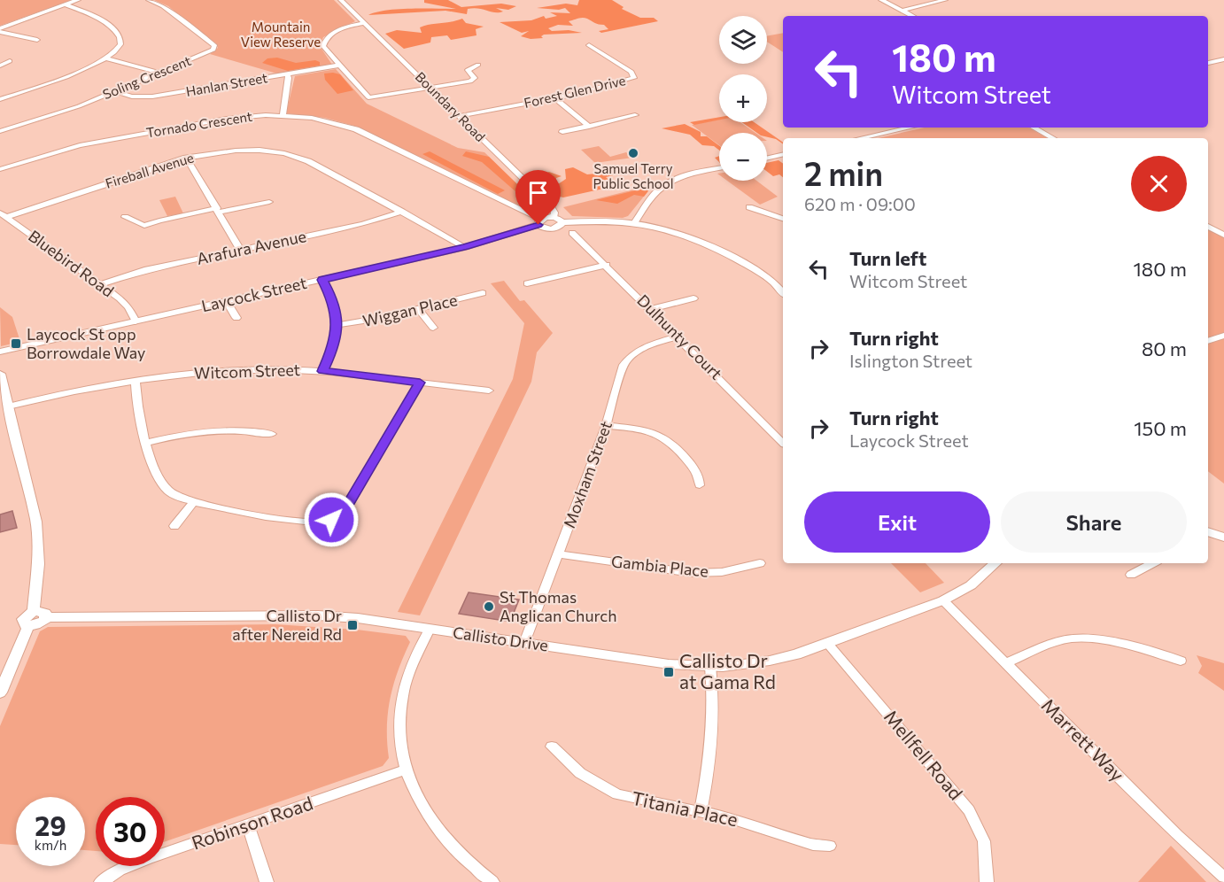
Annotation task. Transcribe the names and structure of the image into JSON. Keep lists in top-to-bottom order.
{
  "streets": {
    "street": [
      "Soling Crescent",
      "Hanlan Street",
      "Forest Glen Drive",
      "Boundary Road",
      "Tornado Crescent",
      "Fireball Avenue",
      "Arafura Avenue",
      "Bluebird Road",
      "Laycock Street",
      "Wiggan Place",
      "Dulhunty Court",
      "Witcom Street",
      "Moxham Street",
      "Gambia Place",
      "Callisto Drive",
      "Marrett Way",
      "Mellfell Road",
      "Titania Place",
      "Robinson Road"
    ]
  },
  "crossings": [
    ["Soling Crescent", "Hanlan Street"],
    ["Forest Glen Drive", "Boundary Road"],
    ["Tornado Crescent", "Laycock Street"],
    ["Fireball Avenue", "Arafura Avenue"],
    ["Fireball Avenue", "Bluebird Road"],
    ["Fireball Avenue", "Laycock Street"],
    ["Arafura Avenue", "Bluebird Road"],
    ["Bluebird Road", "Laycock Street"],
    ["Dulhunty Court", "Moxham Street"],
    ["Moxham Street", "Gambia Place"],
    ["Moxham Street", "Callisto Drive"],
    ["Callisto Drive", "Marrett Way"],
    ["Callisto Drive", "Mellfell Road"]
  ],
  "parks": ["Mountain View Reserve"],
  "places": {
    "other": ["Samuel Terry Public School", "St Thomas Anglican Church"],
    "transit": ["Laycock St opp Borrowdale Way", "Callisto Dr after Nereid Rd", "Callisto Dr at Gama Rd"]
  },
  "page": {
    "map_buttons": ["+", "−"],
    "turn": ["180 m", "Witcom Street"],
    "heading": ["2 min", "620 m · 09:00"],
    "list": [
      {
        "name": "Turn left",
        "note": "Witcom Street",
        "value": "180 m"
      },
      {
        "name": "Turn right",
        "note": "Islington Street",
        "value": "80 m"
      },
      {
        "name": "Turn right",
        "note": "Laycock Street",
        "value": "150 m"
      }
    ],
    "buttons": ["Exit", "Share"],
    "speed": "29 km/h",
    "limit": "30"
  }
}
